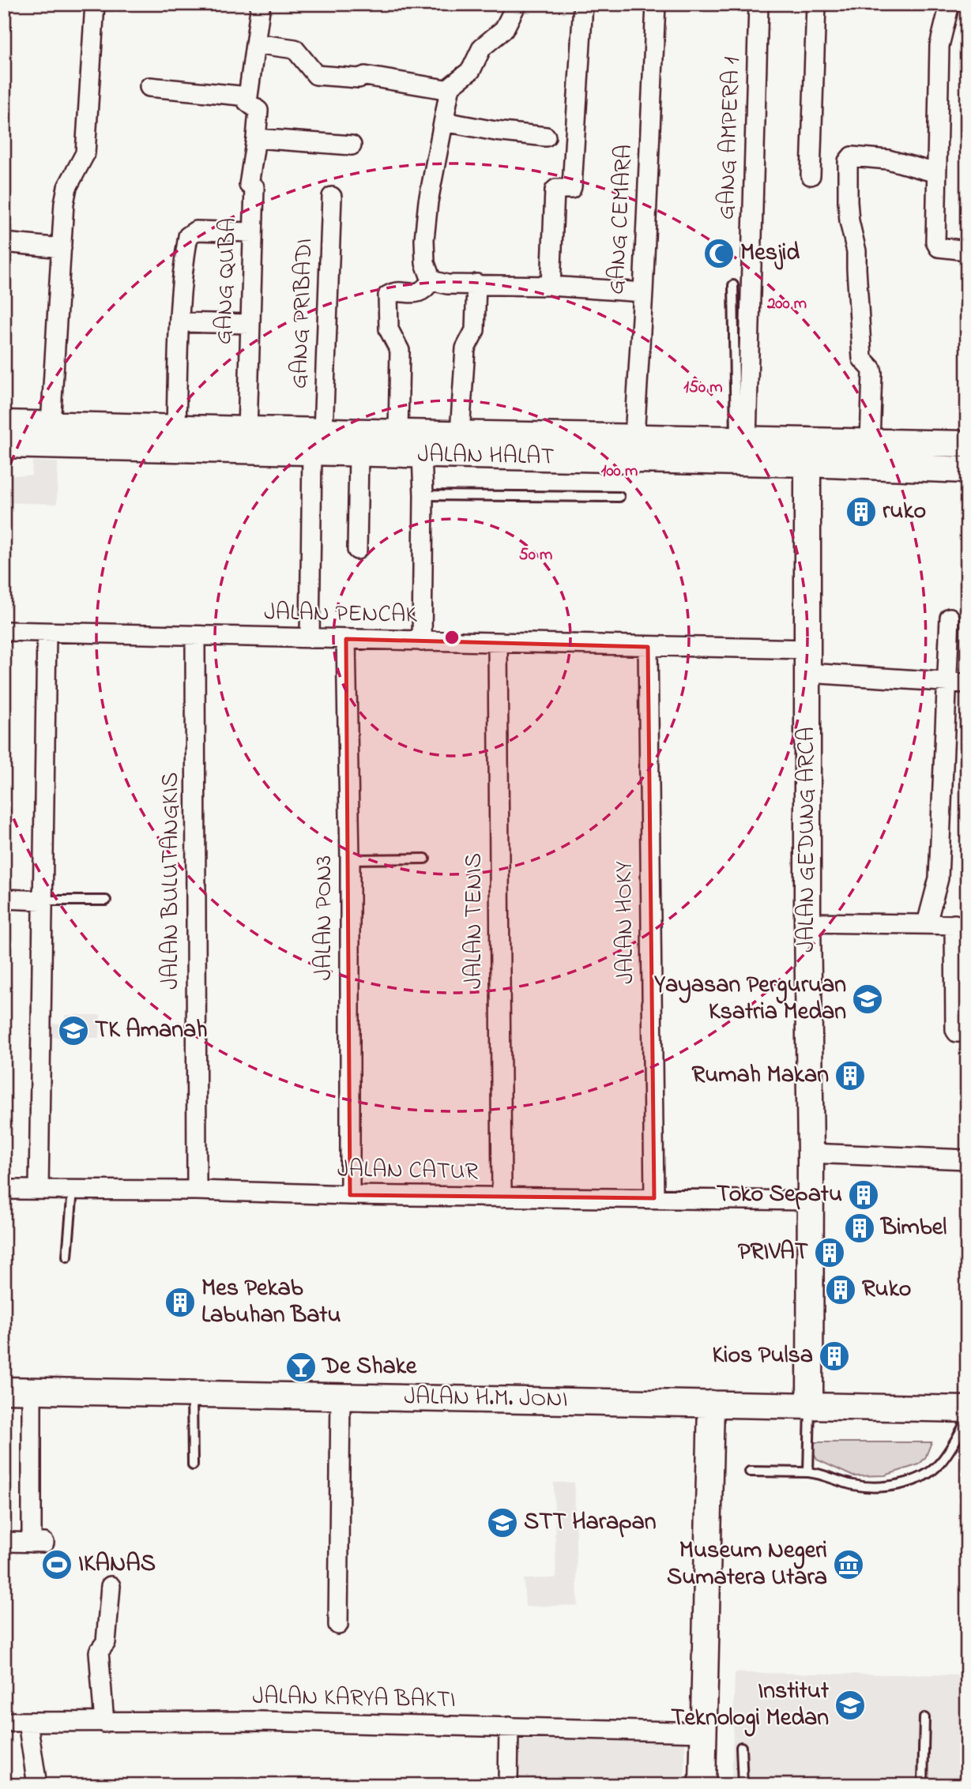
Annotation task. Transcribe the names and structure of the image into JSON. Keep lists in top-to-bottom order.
{
  "streets": {
    "street": [
      "GANG AMPERA 1",
      "GANG CEMARA",
      "GANG QUBA",
      "GANG PRIBADI",
      "JALAN HALAT",
      "JALAN PENCAK",
      "JALAN GEDUNG ARCA",
      "JALAN BULUTANGKIS",
      "JALAN PON3",
      "JALAN TENIS",
      "JALAN HOKY",
      "JALAN CATUR",
      "JALAN H.M. JONI",
      "JALAN KARYA BAKTI"
    ]
  },
  "crossings": [
    ["GANG AMPERA 1", "JALAN HALAT"],
    ["GANG CEMARA", "JALAN HALAT"],
    ["GANG QUBA", "JALAN HALAT"],
    ["GANG PRIBADI", "JALAN HALAT"],
    ["GANG PRIBADI", "JALAN PENCAK"],
    ["JALAN HALAT", "JALAN GEDUNG ARCA"],
    ["JALAN PENCAK", "JALAN GEDUNG ARCA"],
    ["JALAN PENCAK", "JALAN BULUTANGKIS"],
    ["JALAN PENCAK", "JALAN PON3"],
    ["JALAN PENCAK", "JALAN TENIS"],
    ["JALAN PENCAK", "JALAN HOKY"],
    ["JALAN GEDUNG ARCA", "JALAN CATUR"],
    ["JALAN GEDUNG ARCA", "JALAN H.M. JONI"],
    ["JALAN BULUTANGKIS", "JALAN CATUR"],
    ["JALAN PON3", "JALAN CATUR"],
    ["JALAN TENIS", "JALAN CATUR"],
    ["JALAN HOKY", "JALAN CATUR"]
  ],
  "places": {
    "mosque": ["Mesjid"],
    "building": [
      "ruko",
      "Rumah Makan",
      "Toko Sepatu",
      "Bimbel",
      "PRIVAT",
      "Ruko",
      "Mes Pekab Labuhan Batu",
      "Kios Pulsa"
    ],
    "school or university": [
      "Yayasan Perguruan Ksatria Medan",
      "TK Amanah",
      "STT Harapan",
      "Institut Teknologi Medan"
    ],
    "bar": ["De Shake"],
    "sports": ["IKANAS"],
    "museum": ["Museum Negeri Sumatera Utara"]
  },
  "rings": [
    "200 m",
    "150 m",
    "100 m",
    "50 m"
  ]
}
